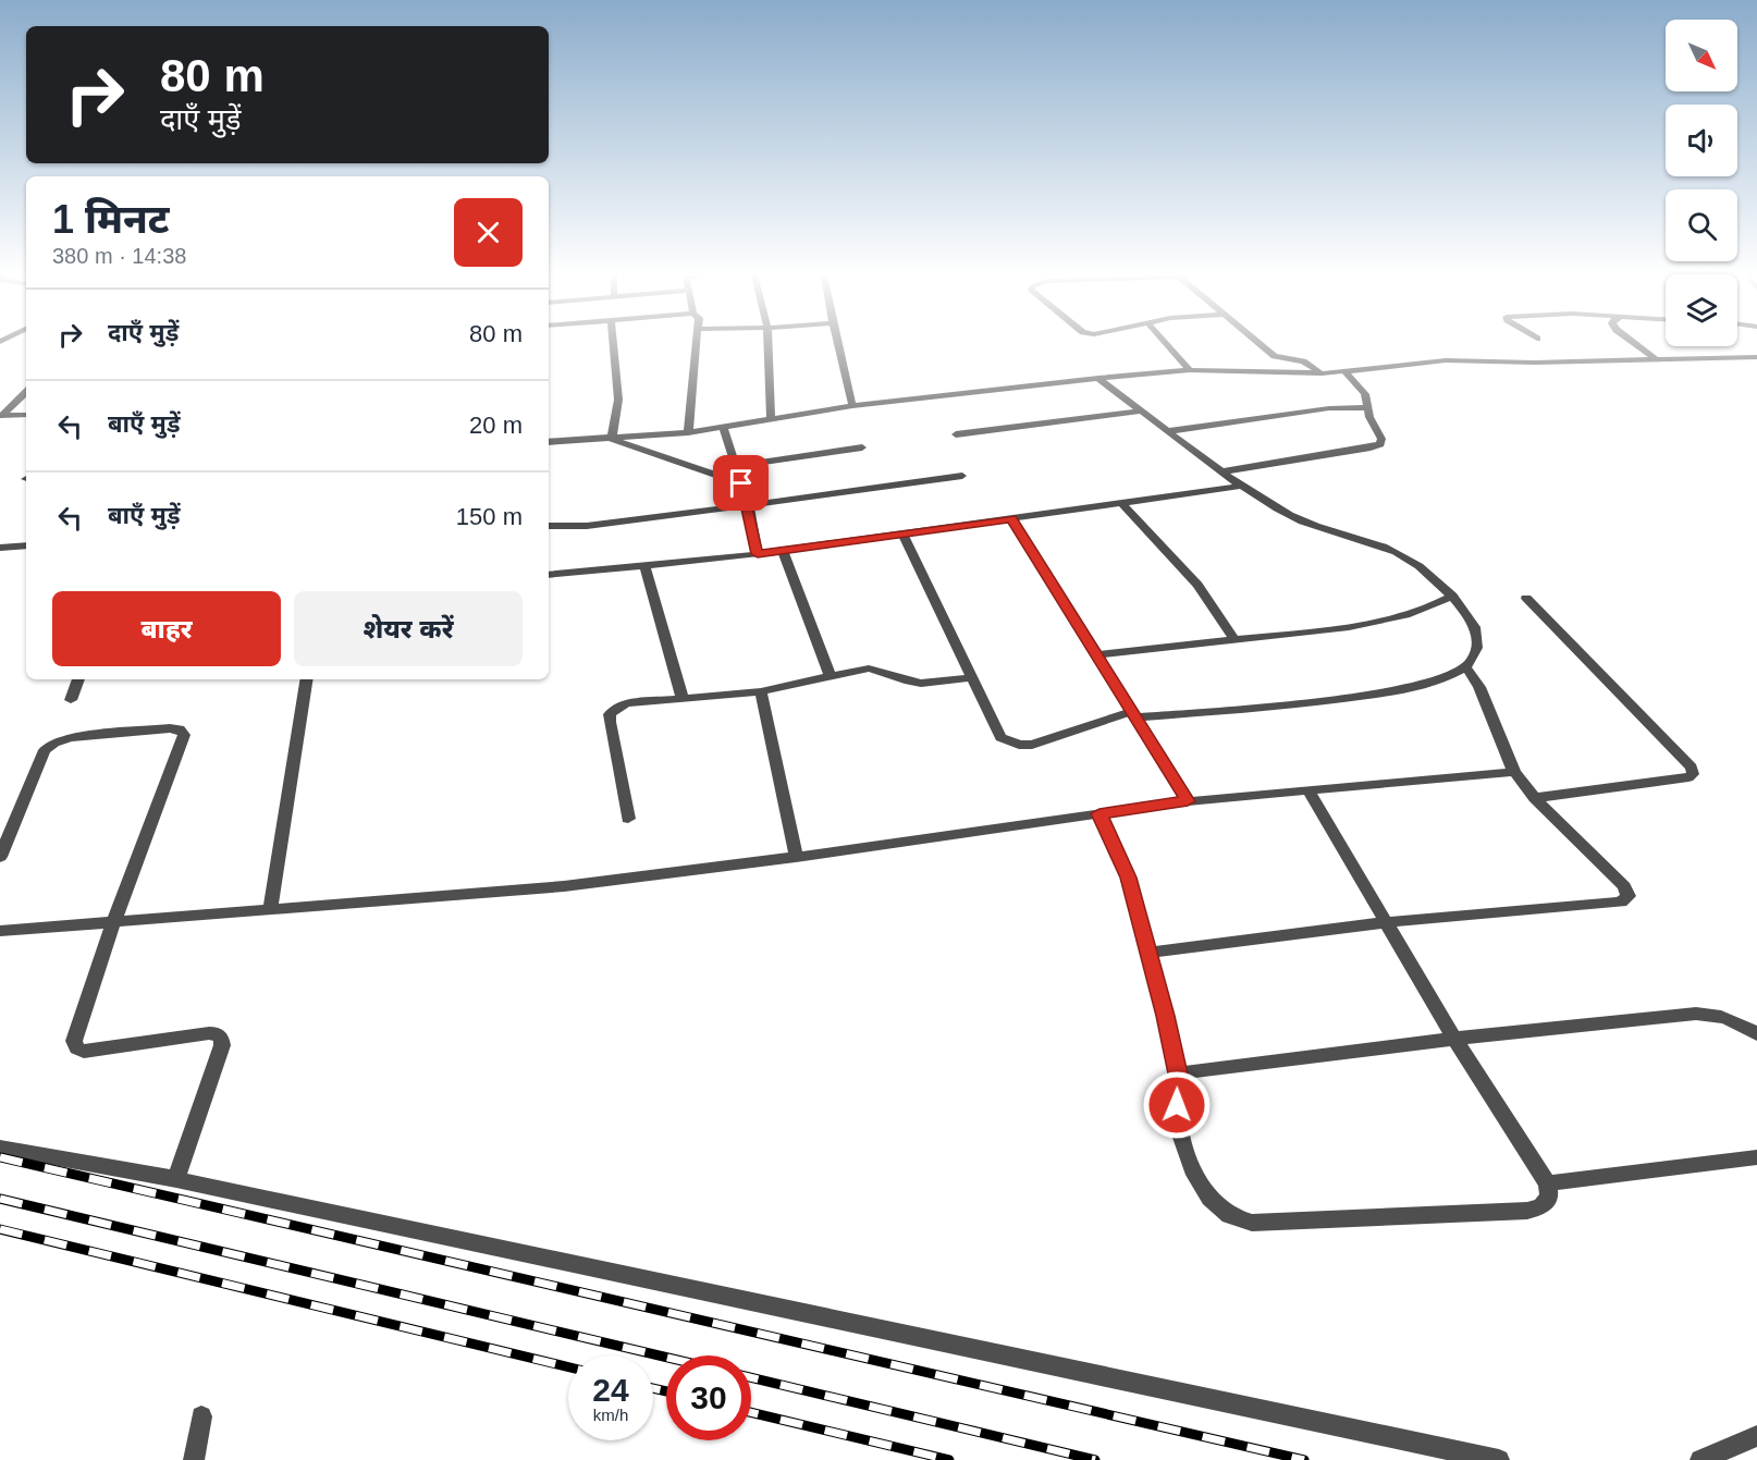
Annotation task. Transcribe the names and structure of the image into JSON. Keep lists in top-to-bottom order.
{
  "north": "bottom right",
  "page": {
    "turn": ["80 m", "दाएँ मुड़ें"],
    "heading": ["1 मिनट", "380 m · 14:38"],
    "list": [
      {
        "name": "दाएँ मुड़ें",
        "value": "80 m"
      },
      {
        "name": "बाएँ मुड़ें",
        "value": "20 m"
      },
      {
        "name": "बाएँ मुड़ें",
        "value": "150 m"
      }
    ],
    "buttons": ["बाहर", "शेयर करें"],
    "speed": "24 km/h",
    "limit": "30"
  }
}
